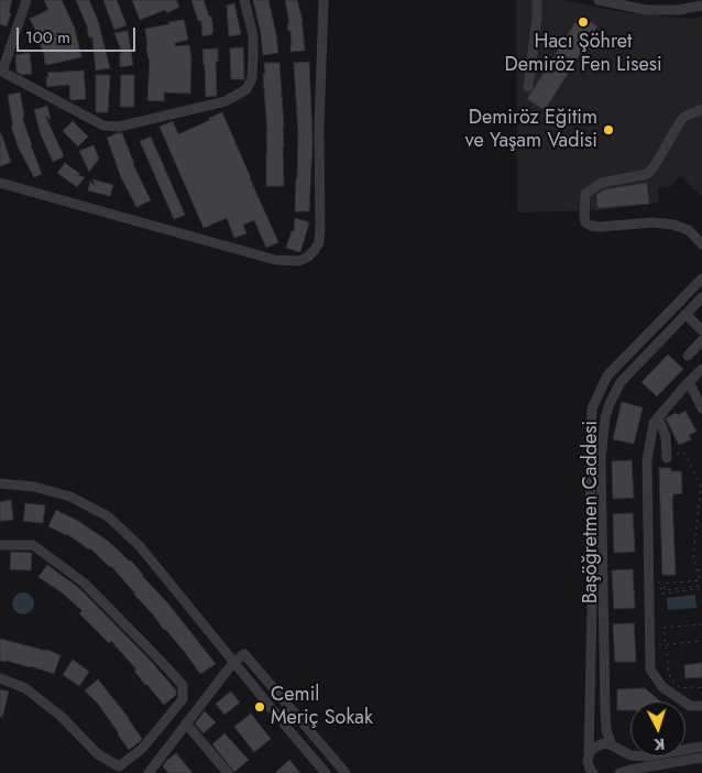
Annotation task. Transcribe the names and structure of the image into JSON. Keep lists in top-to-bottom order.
{
  "streets": {
    "street": ["Başöğretmen Caddesi"]
  },
  "places": ["Hacı Şöhret Demiröz Fen Lisesi", "Demiröz Eğitim ve Yaşam Vadisi", "Cemil Meriç Sokak"],
  "scale_bar": "100 m",
  "north": "bottom"
}
